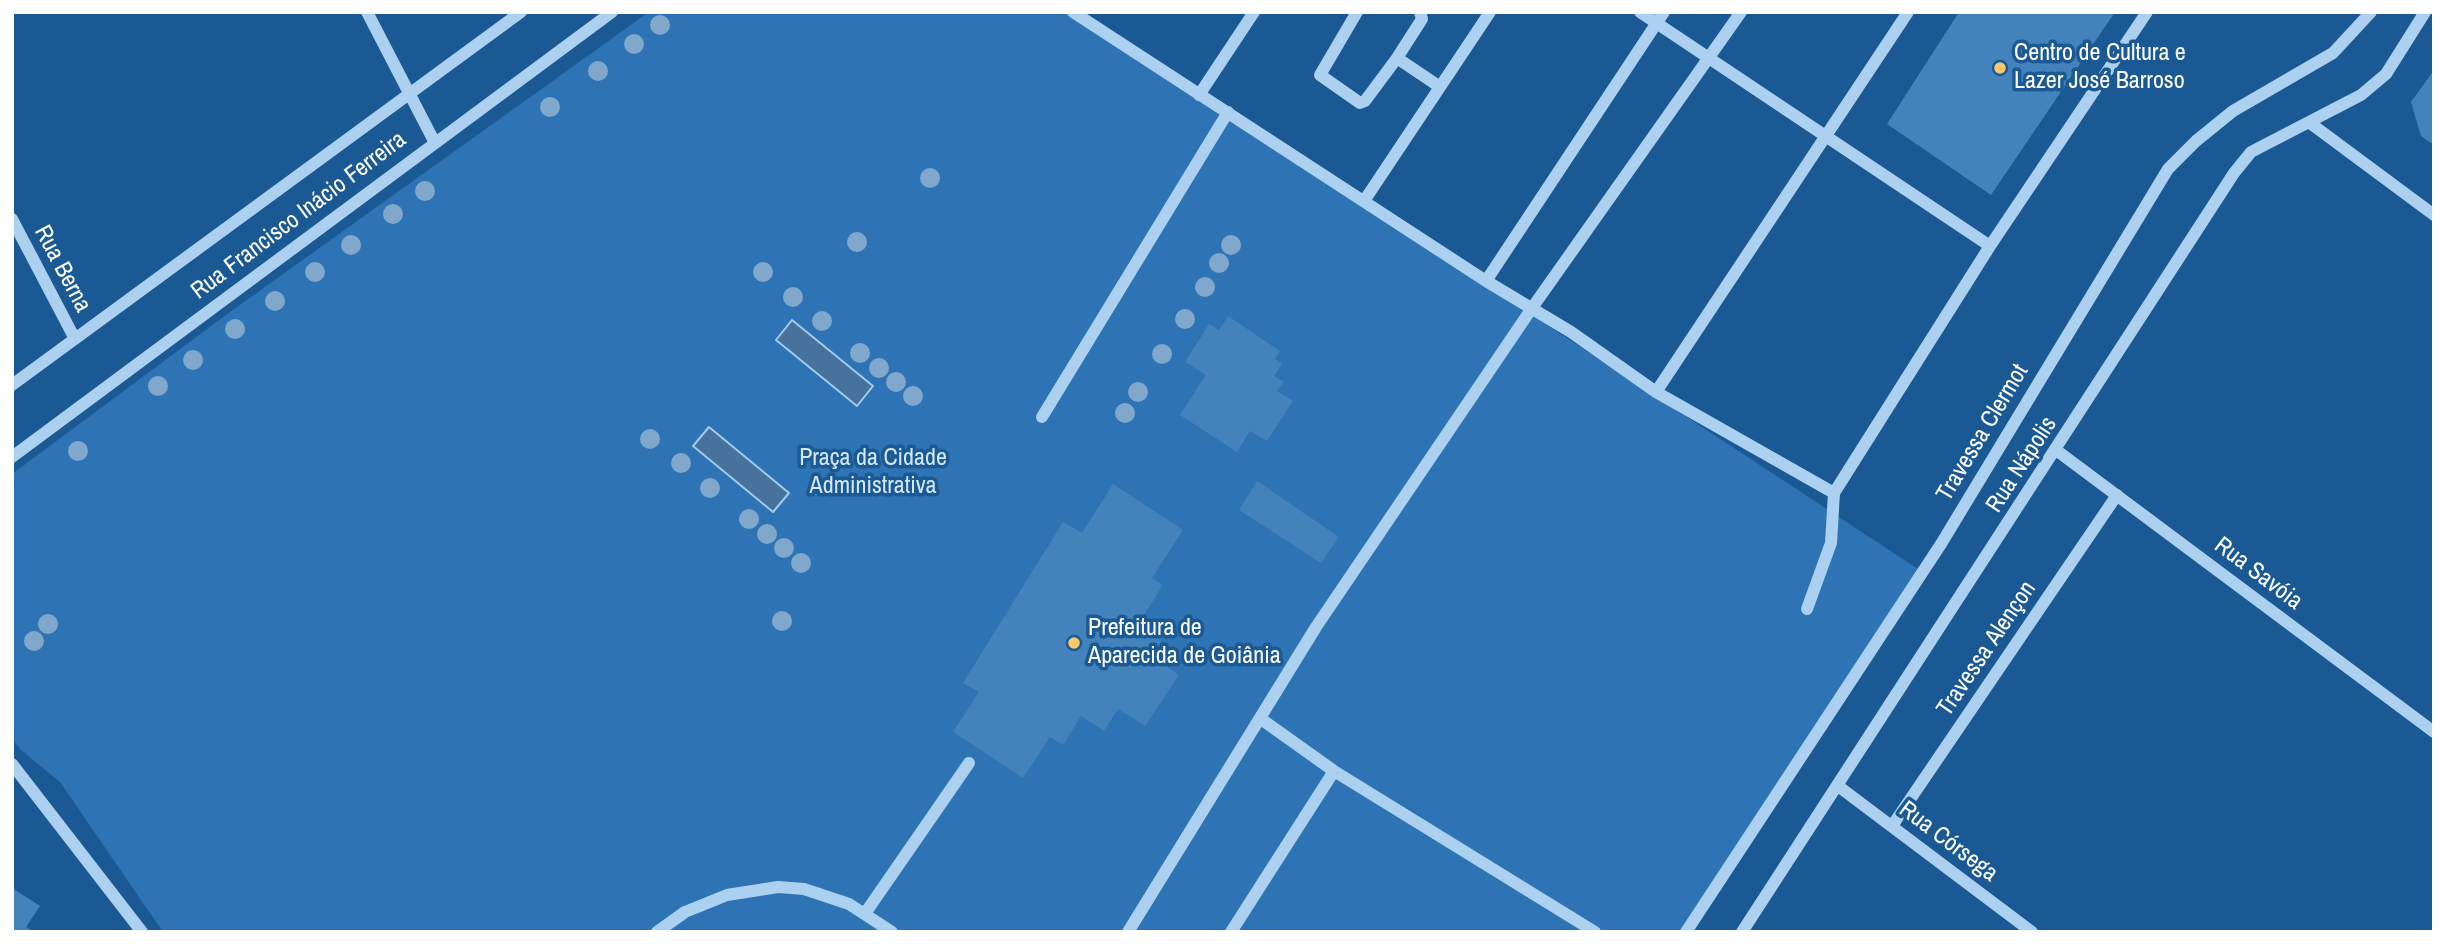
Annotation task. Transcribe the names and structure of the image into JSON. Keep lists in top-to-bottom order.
{
  "streets": {
    "street": [
      "Rua Francisco Inácio Ferreira",
      "Rua Berna",
      "Travessa Clermot",
      "Rua Nápolis",
      "Rua Savóia",
      "Travessa Alençon",
      "Rua Córsega"
    ]
  },
  "crossings": [
    ["Rua Francisco Inácio Ferreira", "Rua Berna"],
    ["Rua Nápolis", "Rua Savóia"],
    ["Rua Nápolis", "Rua Córsega"],
    ["Rua Savóia", "Travessa Alençon"],
    ["Travessa Alençon", "Rua Córsega"]
  ],
  "parks": ["Praça da Cidade Administrativa"],
  "places": ["Centro de Cultura e Lazer José Barroso", "Prefeitura de Aparecida de Goiânia"]
}
